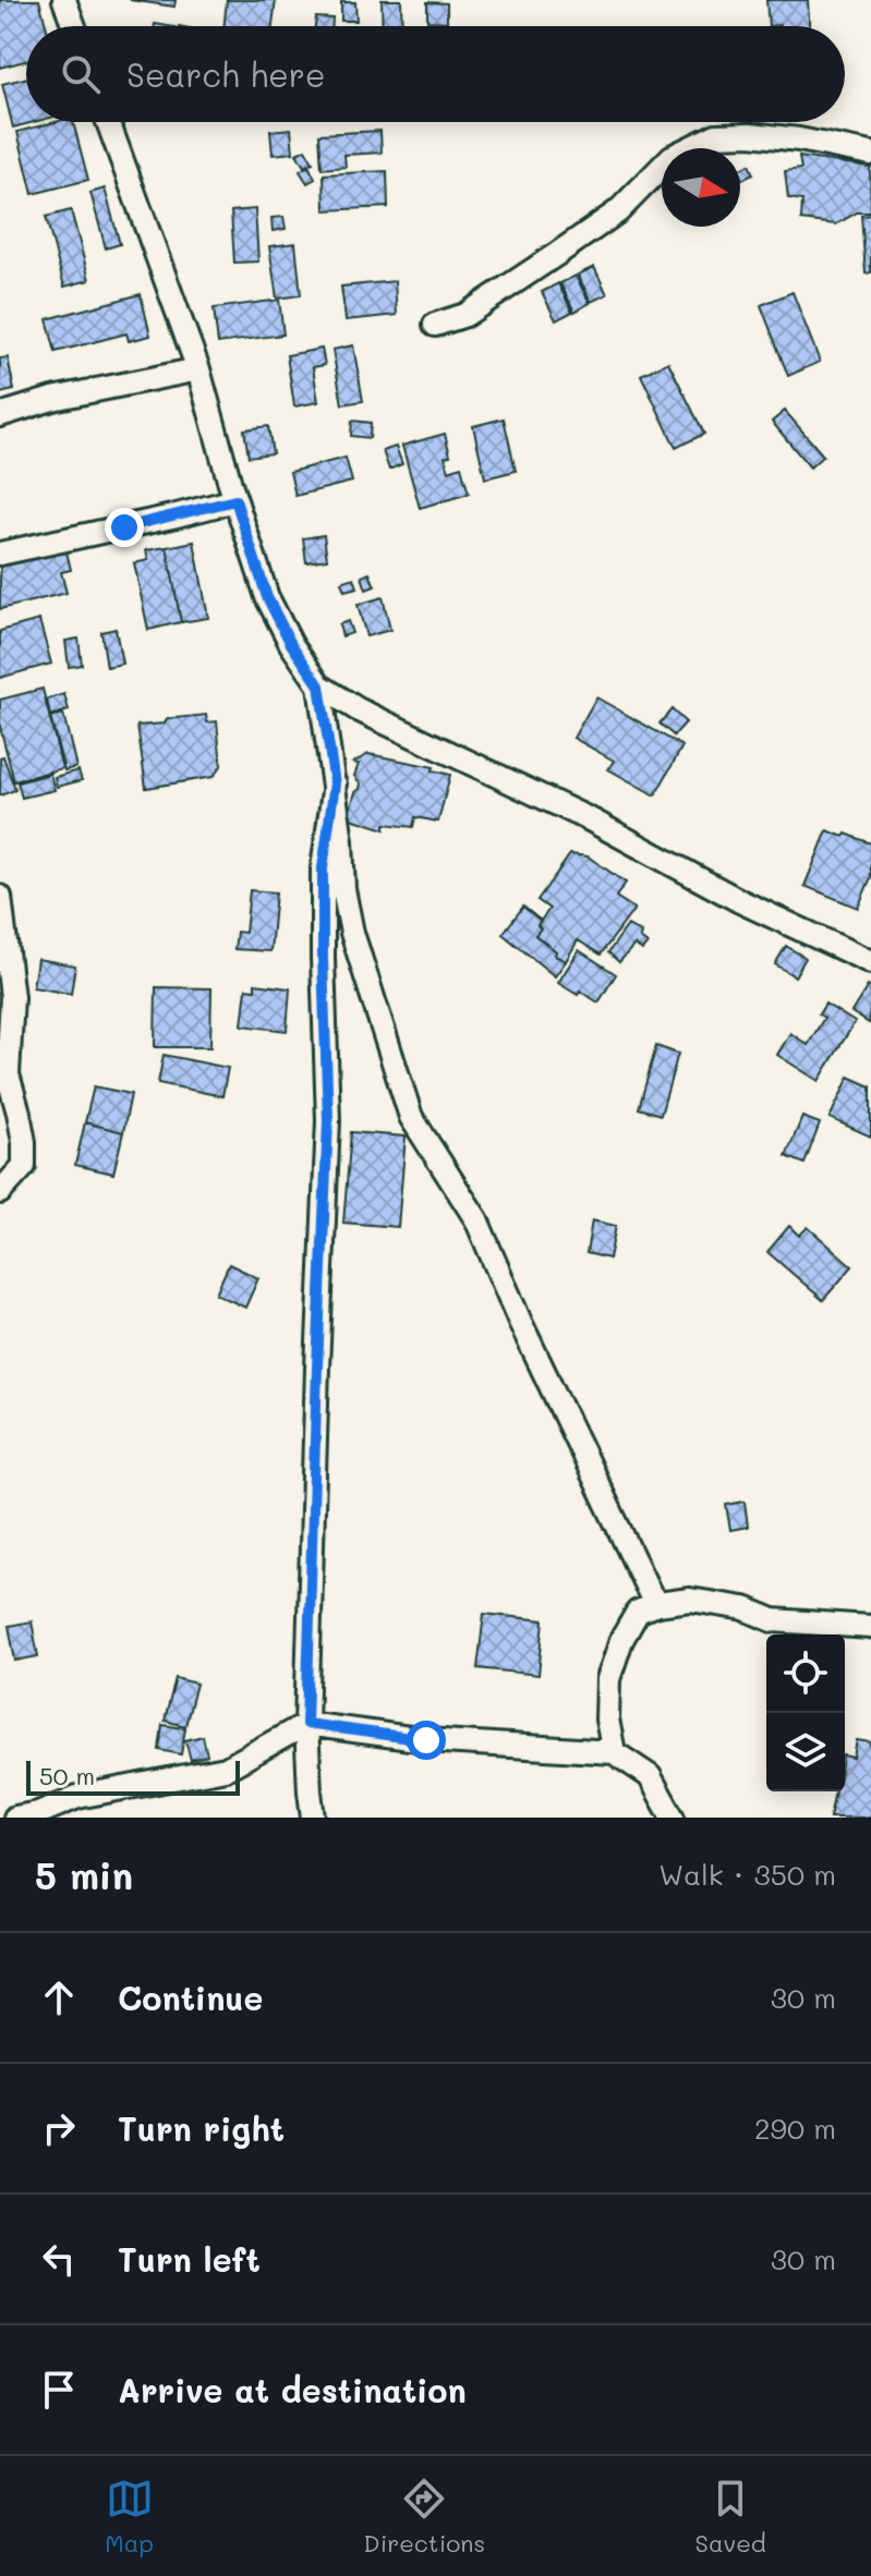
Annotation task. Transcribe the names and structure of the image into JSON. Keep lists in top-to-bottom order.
{
  "scale_bar": "50 m",
  "north": "right",
  "page": {
    "search": "Search here",
    "scale": "50 m",
    "heading": ["5 min", "Walk · 350 m"],
    "list": [
      ["Continue", "30 m"],
      ["Turn right", "290 m"],
      ["Turn left", "30 m"],
      "Arrive at destination"
    ],
    "nav": ["Map", "Directions", "Saved"]
  }
}
